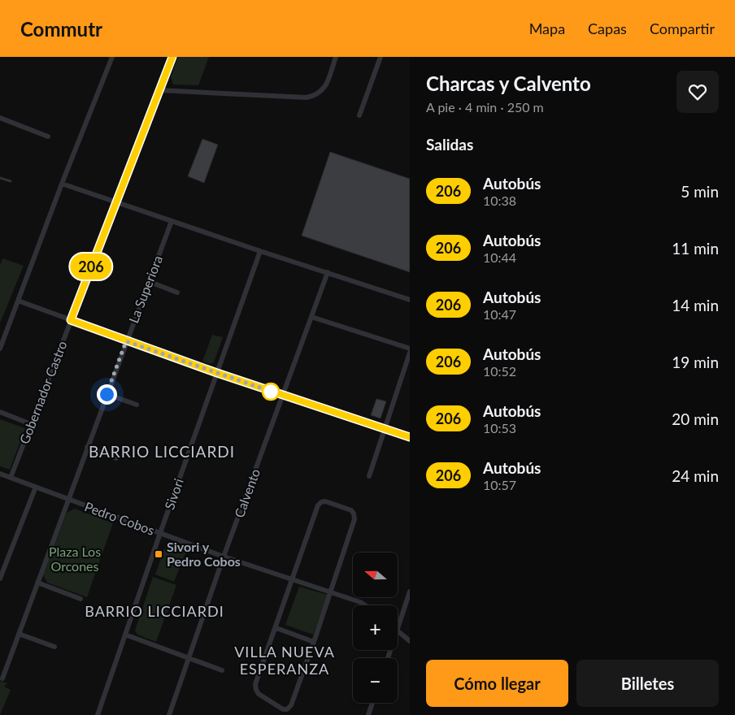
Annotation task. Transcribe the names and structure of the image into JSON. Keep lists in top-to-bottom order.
{
  "streets": {
    "street": [
      "La Superiora",
      "Gobernador Castro",
      "Calvento",
      "Sivori",
      "Pedro Cobos"
    ]
  },
  "crossings": [
    ["La Superiora", "Pedro Cobos"],
    ["Gobernador Castro", "Pedro Cobos"],
    ["Calvento", "Pedro Cobos"],
    ["Sivori", "Pedro Cobos"]
  ],
  "districts": ["BARRIO LICCIARDI", "BARRIO LICCIARDI", "VILLA NUEVA ESPERANZA"],
  "parks": ["Plaza Los Orcones"],
  "places": {
    "transit": ["Sivori y Pedro Cobos"]
  },
  "lines": ["bus line 206"],
  "north": "left",
  "page": {
    "header": "Commutr",
    "nav": ["Mapa", "Capas", "Compartir"],
    "on_map": "206",
    "heading": [
      ["Charcas y Calvento", "A pie · 4 min · 250 m"],
      "Salidas"
    ],
    "list": [
      {
        "mark": "206",
        "name": "Autobús",
        "note": "10:38",
        "value": "5 min"
      },
      {
        "mark": "206",
        "name": "Autobús",
        "note": "10:44",
        "value": "11 min"
      },
      {
        "mark": "206",
        "name": "Autobús",
        "note": "10:47",
        "value": "14 min"
      },
      {
        "mark": "206",
        "name": "Autobús",
        "note": "10:52",
        "value": "19 min"
      },
      {
        "mark": "206",
        "name": "Autobús",
        "note": "10:53",
        "value": "20 min"
      },
      {
        "mark": "206",
        "name": "Autobús",
        "note": "10:57",
        "value": "24 min"
      }
    ],
    "map_buttons": ["+", "−"],
    "buttons": ["Cómo llegar", "Billetes"]
  }
}
